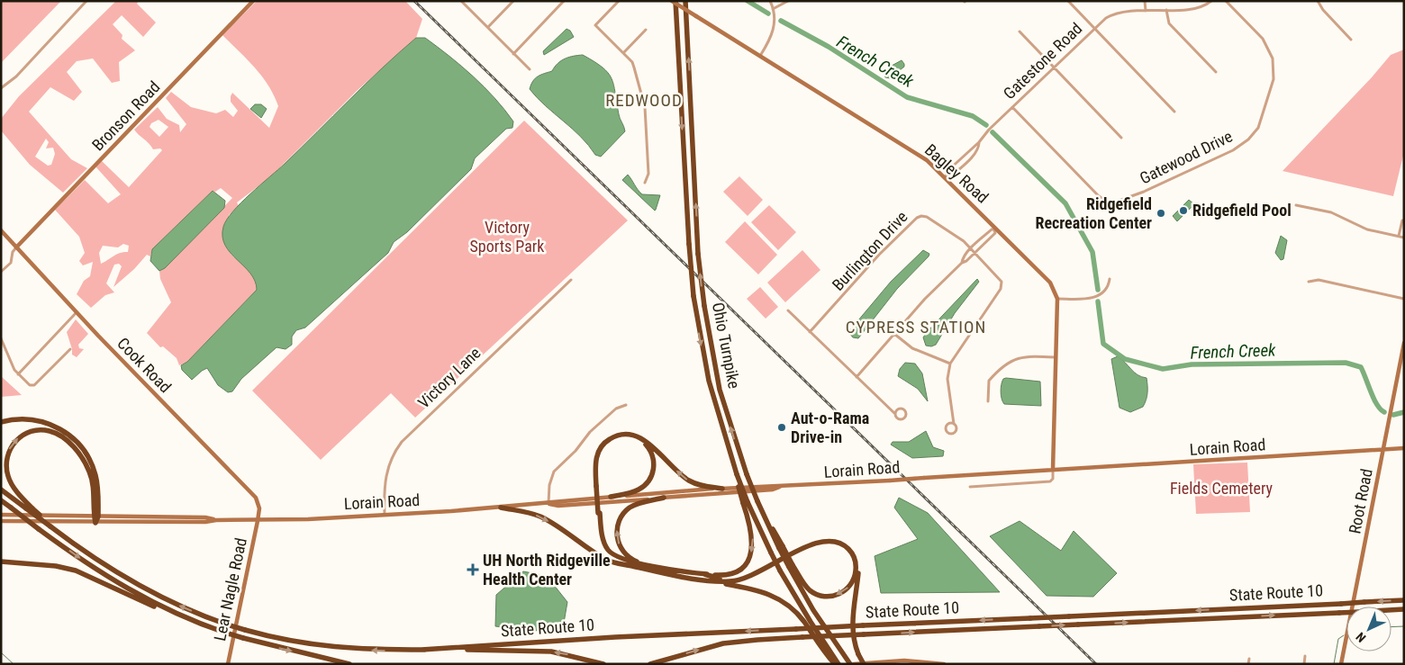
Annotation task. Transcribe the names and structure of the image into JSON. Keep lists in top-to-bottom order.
{
  "streets": {
    "highway": ["Ohio Turnpike", "State Route 10"],
    "street": [
      "Gatestone Road",
      "Bronson Road",
      "Gatewood Drive",
      "Bagley Road",
      "Burlington Drive",
      "Cook Road",
      "Victory Lane",
      "Lorain Road",
      "Root Road",
      "Lear Nagle Road"
    ]
  },
  "crossings": [
    ["Gatestone Road", "Gatewood Drive"],
    ["Gatestone Road", "Bagley Road"],
    ["Bronson Road", "Cook Road"],
    ["Bagley Road", "Ohio Turnpike"],
    ["Cook Road", "Lorain Road"],
    ["Cook Road", "Lear Nagle Road"],
    ["Victory Lane", "Lorain Road"],
    ["Lorain Road", "Root Road"],
    ["Lorain Road", "Lear Nagle Road"]
  ],
  "districts": ["REDWOOD", "CYPRESS STATION"],
  "water": ["French Creek"],
  "parks": ["Victory Sports Park", "Fields Cemetery"],
  "places": {
    "other": ["Ridgefield Pool", "Ridgefield Recreation Center", "Aut-o-Rama Drive-in"],
    "health": ["UH North Ridgeville Health Center"]
  },
  "north": "bottom left"
}
